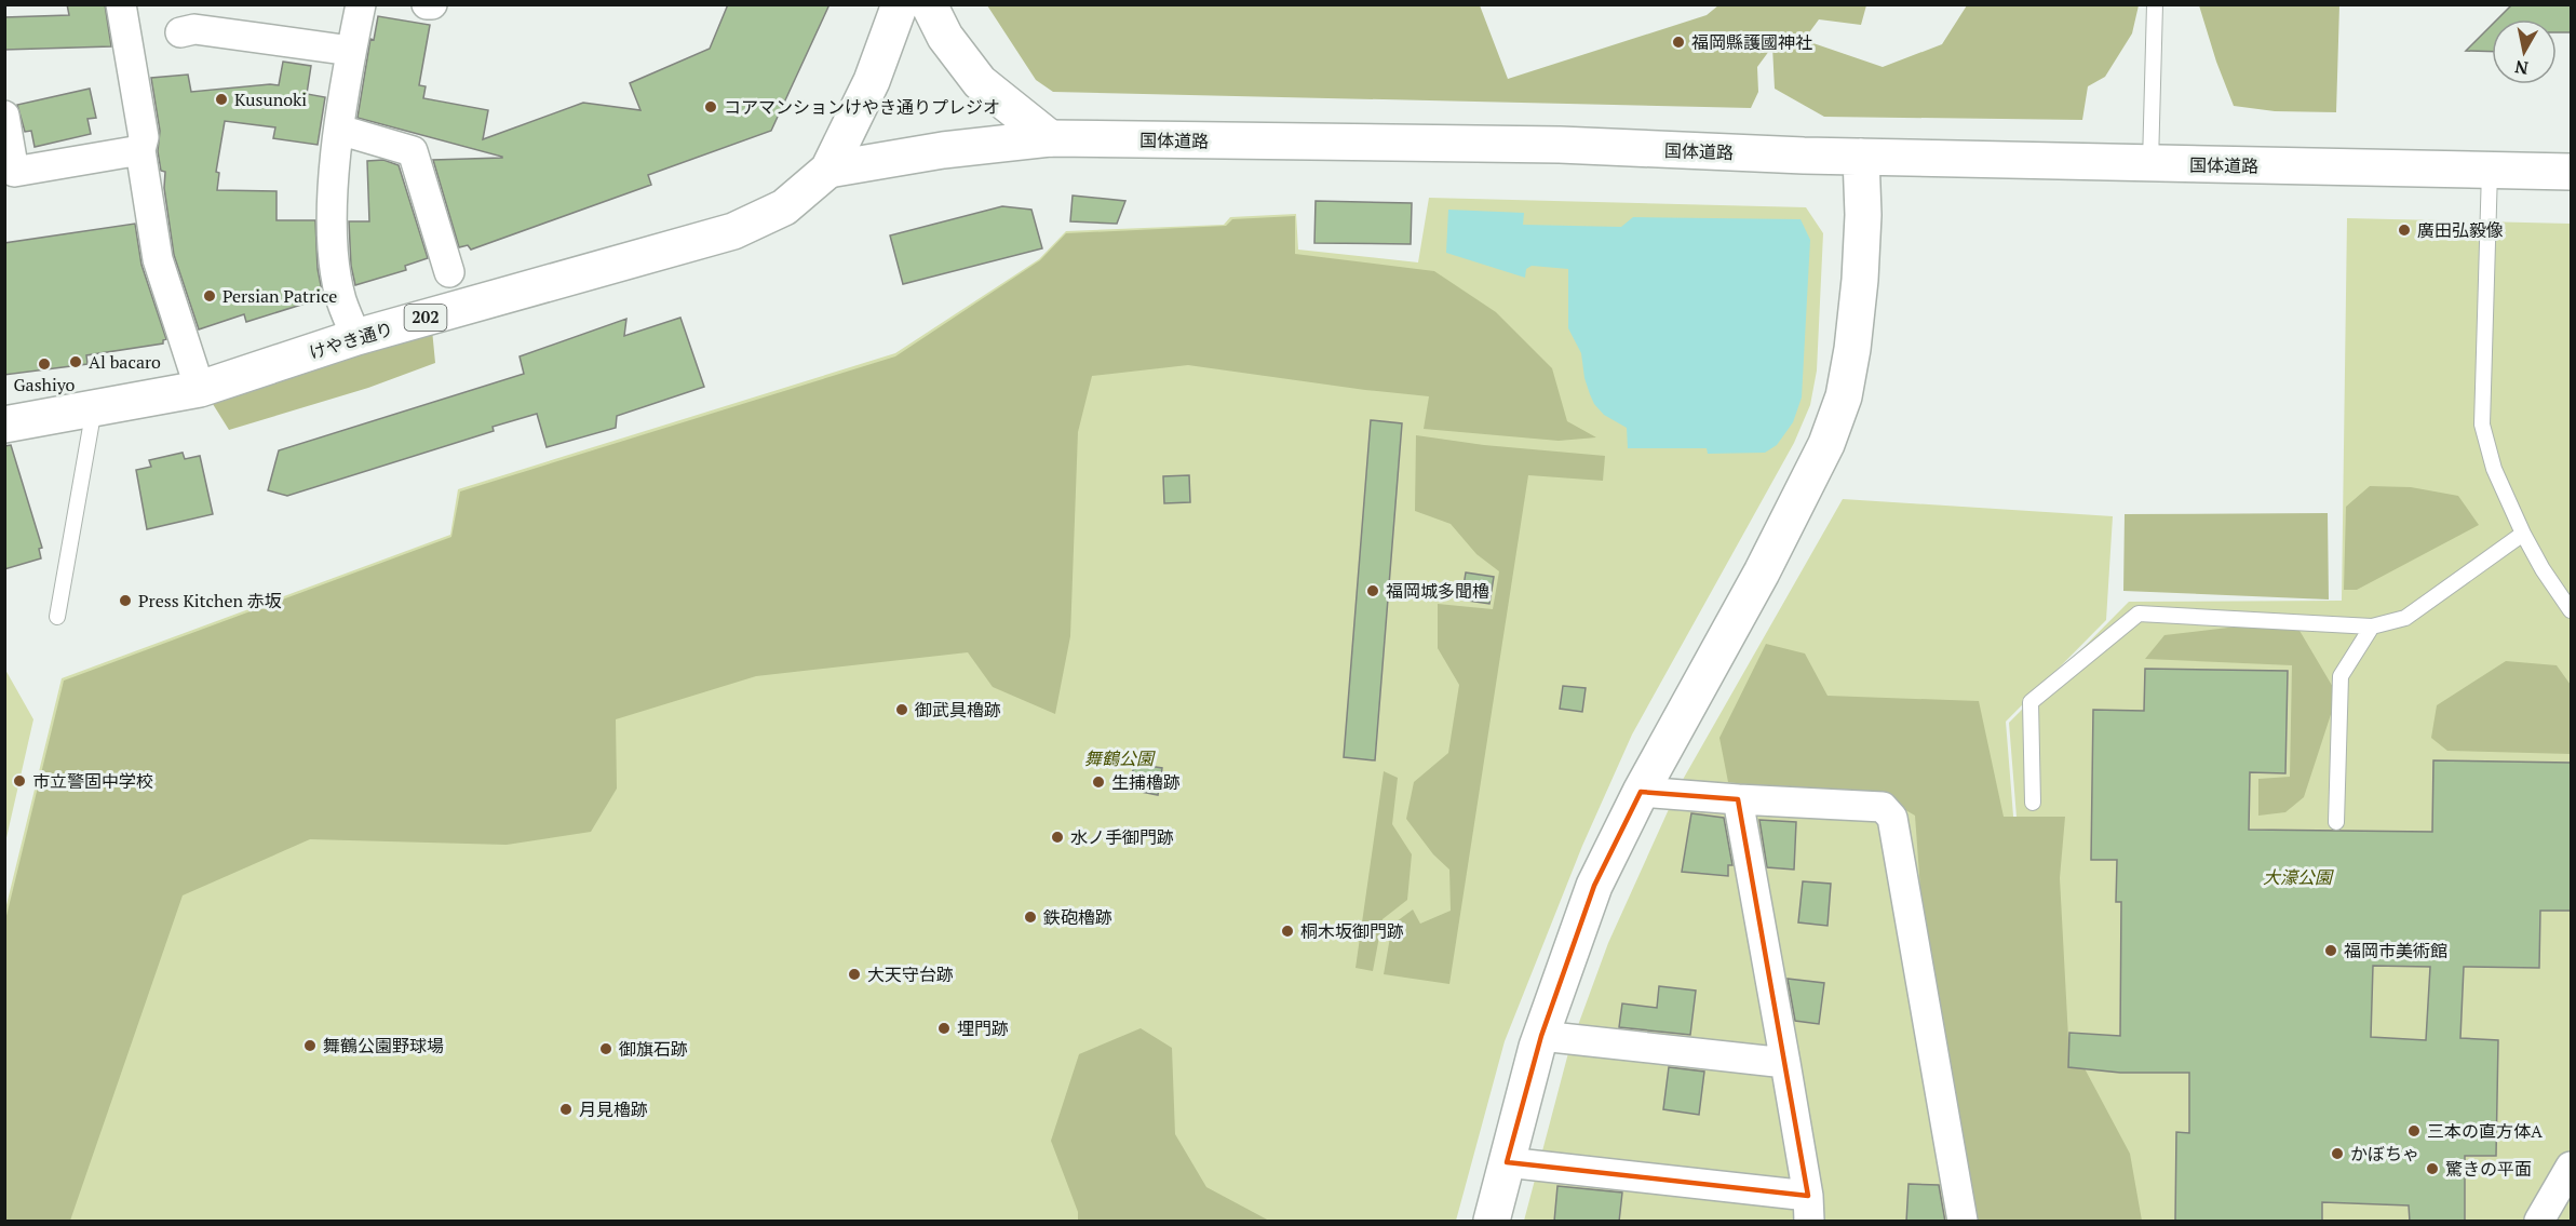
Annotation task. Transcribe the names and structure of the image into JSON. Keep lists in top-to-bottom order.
{
  "streets": {
    "main road": ["国体道路", "202", "けやき通り"]
  },
  "crossings": [
    ["国体道路", "202"],
    ["国体道路", "けやき通り"],
    ["202", "けやき通り"]
  ],
  "parks": ["舞鶴公園", "大濠公園"],
  "places": [
    "福岡縣護國神社",
    "Kusunoki",
    "コアマンションけやき通りプレジオ",
    "廣田弘毅像",
    "Persian Patrice",
    "Al bacaro",
    "Gashiyo",
    "福岡城多聞櫓",
    "Press Kitchen 赤坂",
    "御武具櫓跡",
    "市立警固中学校",
    "生捕櫓跡",
    "水ノ手御門跡",
    "鉄砲櫓跡",
    "桐木坂御門跡",
    "福岡市美術館",
    "大天守台跡",
    "埋門跡",
    "舞鶴公園野球場",
    "御旗石跡",
    "月見櫓跡",
    "三本の直方体A",
    "かぼちゃ",
    "驚きの平面"
  ],
  "north": "bottom"
}
